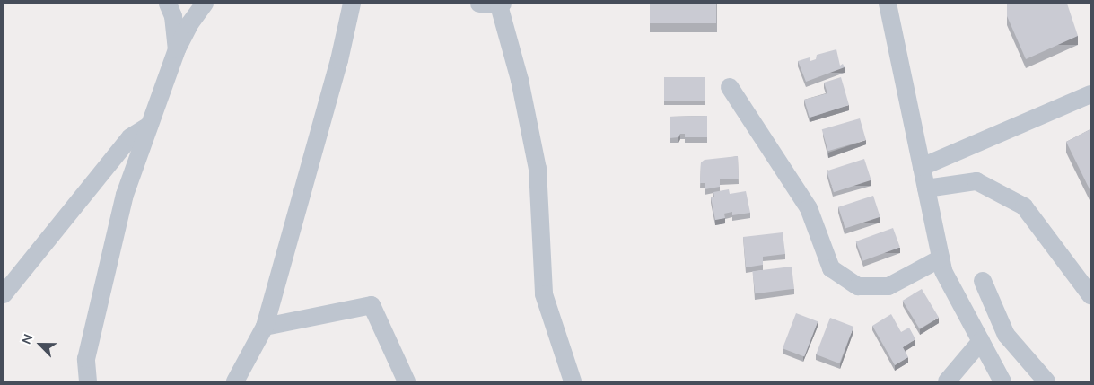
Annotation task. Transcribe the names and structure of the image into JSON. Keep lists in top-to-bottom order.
{
  "north": "top left"
}
